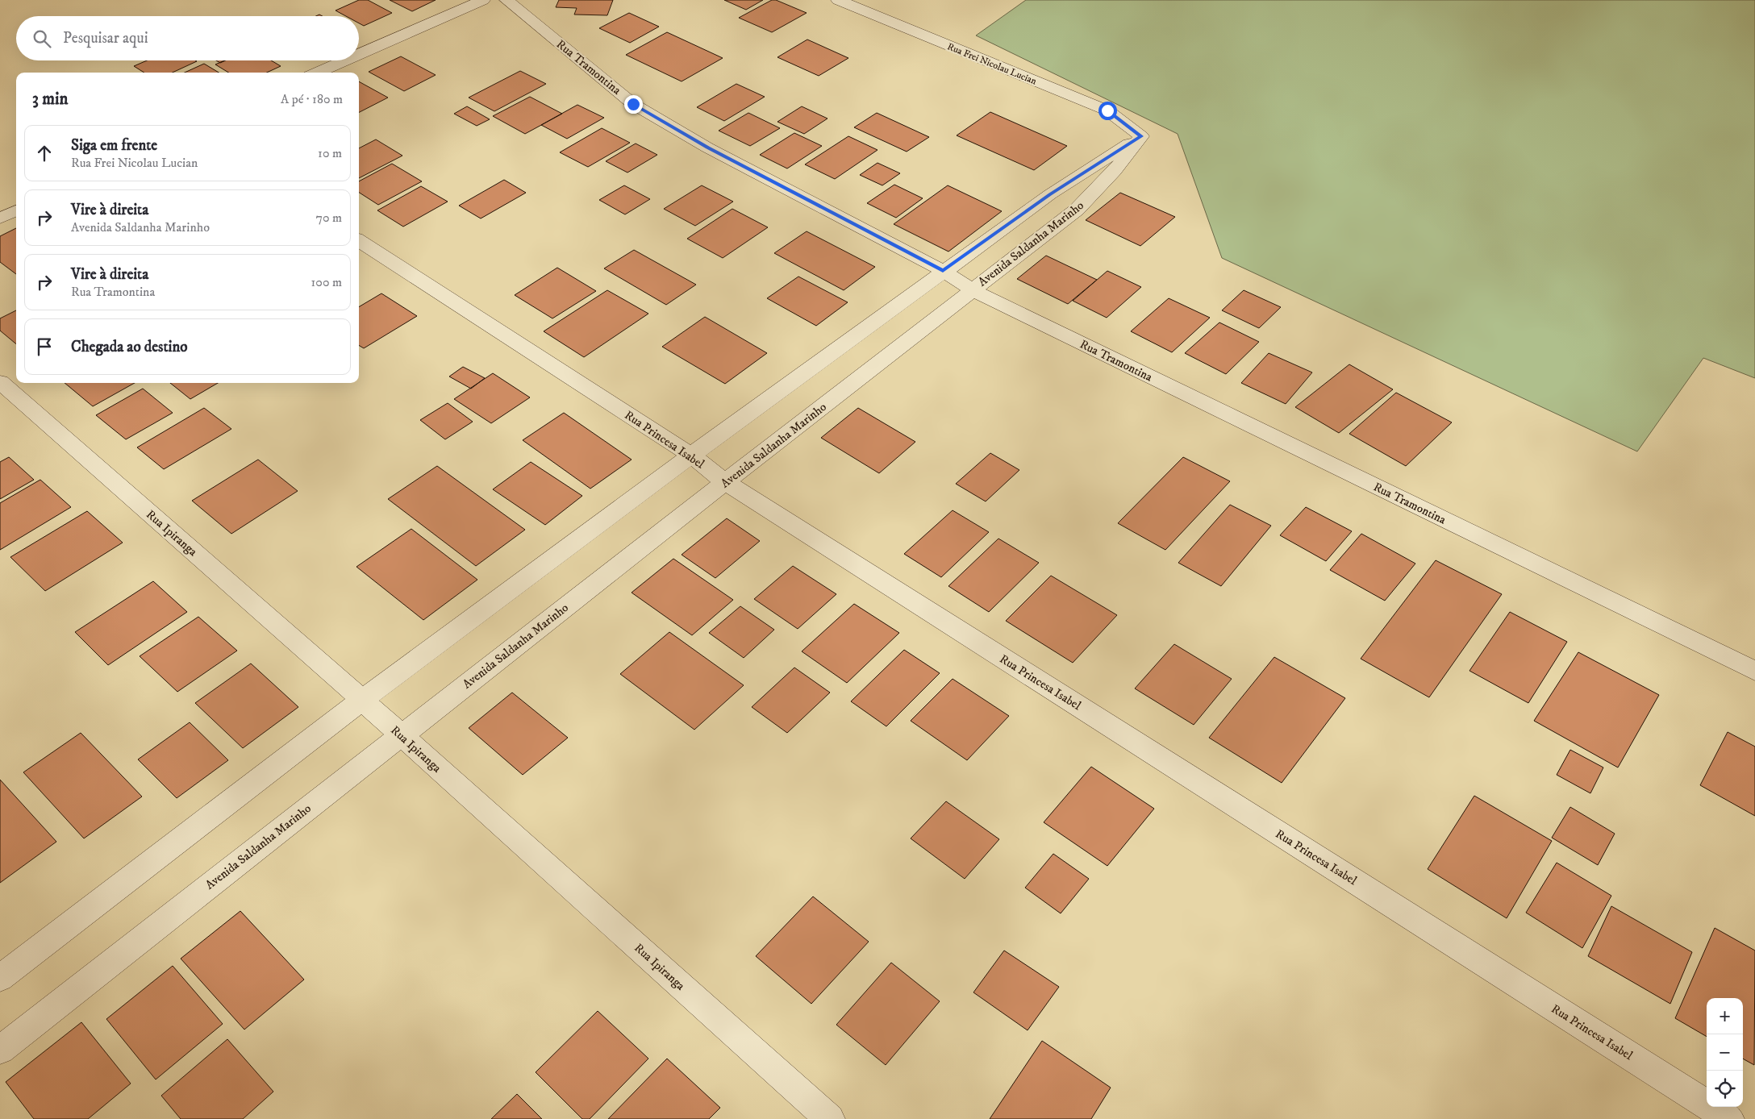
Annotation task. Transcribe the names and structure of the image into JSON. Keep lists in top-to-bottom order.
{
  "streets": {
    "street": [
      "Rua Frei Nicolau Lucian",
      "Rua Tramontina",
      "Avenida Saldanha Marinho",
      "Rua Princesa Isabel",
      "Rua Ipiranga"
    ]
  },
  "crossings": [
    ["Rua Frei Nicolau Lucian", "Avenida Saldanha Marinho"],
    ["Rua Tramontina", "Avenida Saldanha Marinho"],
    ["Avenida Saldanha Marinho", "Rua Princesa Isabel"],
    ["Avenida Saldanha Marinho", "Rua Ipiranga"]
  ],
  "page": {
    "search": "Pesquisar aqui",
    "heading": ["3 min", "A pé · 180 m"],
    "list": [
      ["Siga em frente", "Rua Frei Nicolau Lucian", "10 m"],
      ["Vire à direita", "Avenida Saldanha Marinho", "70 m"],
      ["Vire à direita", "Rua Tramontina", "100 m"],
      "Chegada ao destino"
    ],
    "map_buttons": ["+", "−"]
  }
}
